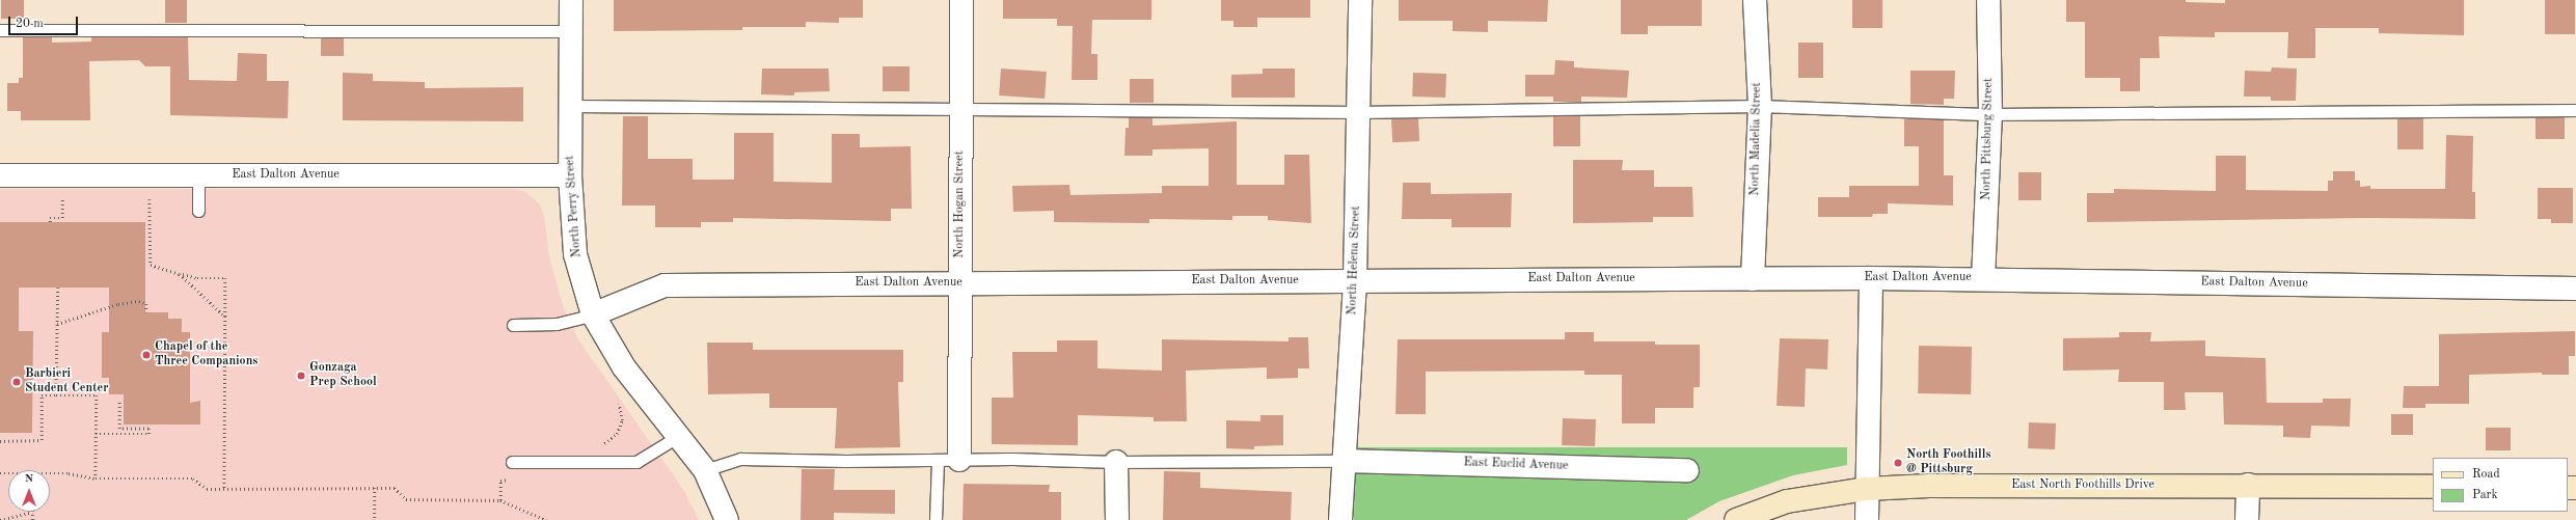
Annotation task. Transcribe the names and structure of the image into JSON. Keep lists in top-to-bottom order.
{
  "streets": {
    "main road": ["East North Foothills Drive"],
    "street": [
      "North Madelia Street",
      "North Pittsburg Street",
      "East Dalton Avenue",
      "North Hogan Street",
      "North Perry Street",
      "North Helena Street",
      "East Euclid Avenue"
    ]
  },
  "crossings": [
    ["North Madelia Street", "East Dalton Avenue"],
    ["North Pittsburg Street", "East Dalton Avenue"],
    ["East Dalton Avenue", "North Hogan Street"],
    ["East Dalton Avenue", "North Perry Street"],
    ["East Dalton Avenue", "North Helena Street"],
    ["North Helena Street", "East Euclid Avenue"]
  ],
  "places": [
    "Chapel of the Three Companions",
    "Gonzaga Prep School",
    "Barbieri Student Center",
    "North Foothills @ Pittsburg"
  ],
  "legend": ["Road", "Park"],
  "scale_bar": "20 m",
  "north": "top"
}
